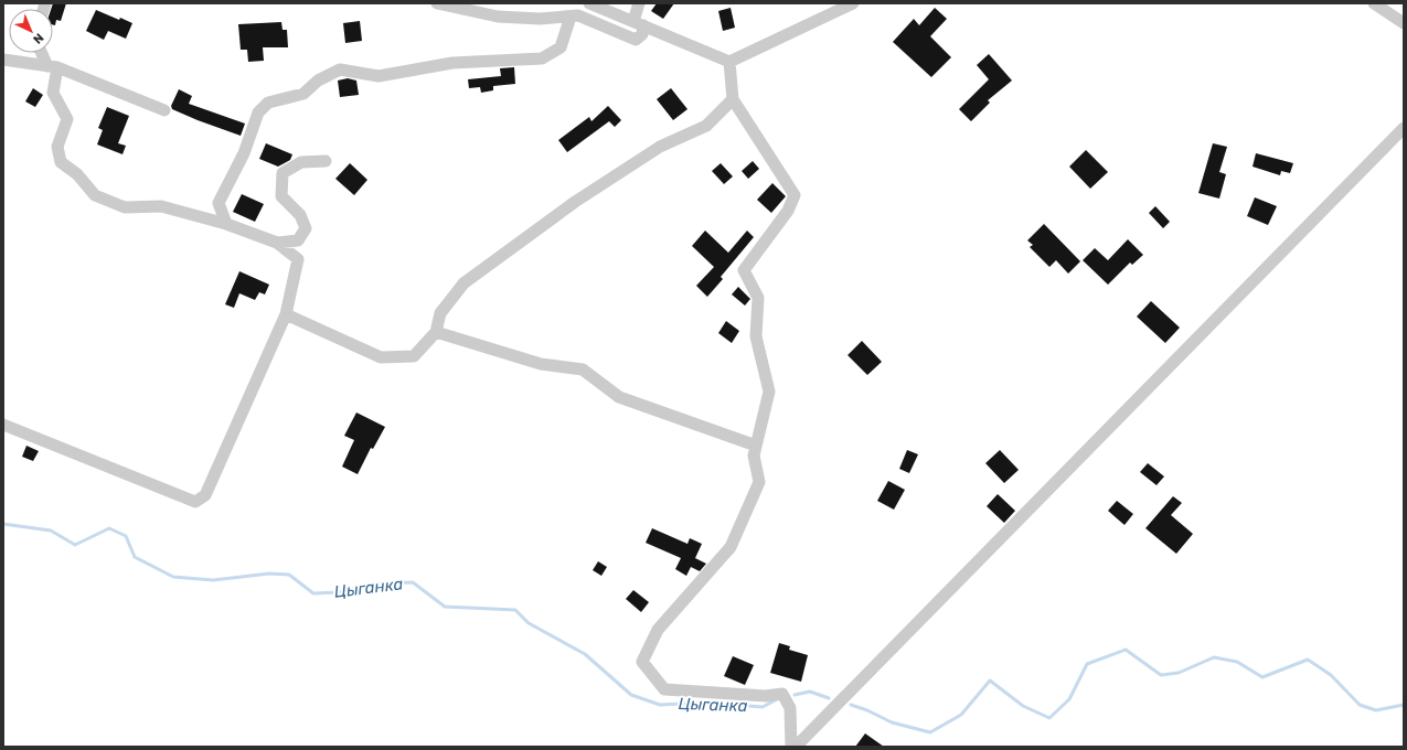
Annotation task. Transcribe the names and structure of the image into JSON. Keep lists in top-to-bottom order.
{
  "water": ["Цыганка"],
  "north": "bottom right"
}
